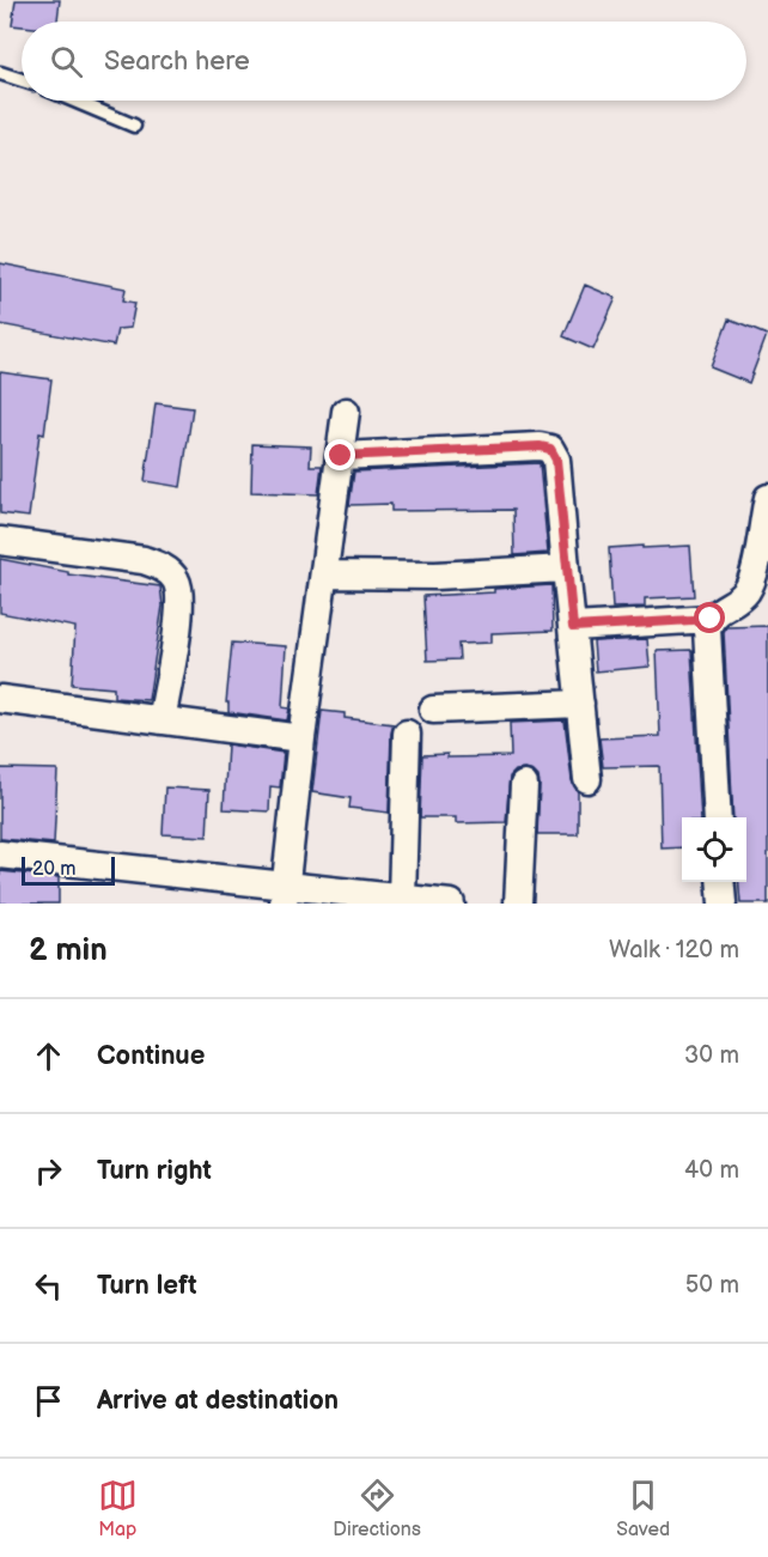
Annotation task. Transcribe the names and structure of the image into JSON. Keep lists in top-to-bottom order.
{
  "scale_bar": "20 m",
  "page": {
    "search": "Search here",
    "scale": "20 m",
    "heading": ["2 min", "Walk · 120 m"],
    "list": [
      ["Continue", "30 m"],
      ["Turn right", "40 m"],
      ["Turn left", "50 m"],
      "Arrive at destination"
    ],
    "nav": ["Map", "Directions", "Saved"]
  }
}
